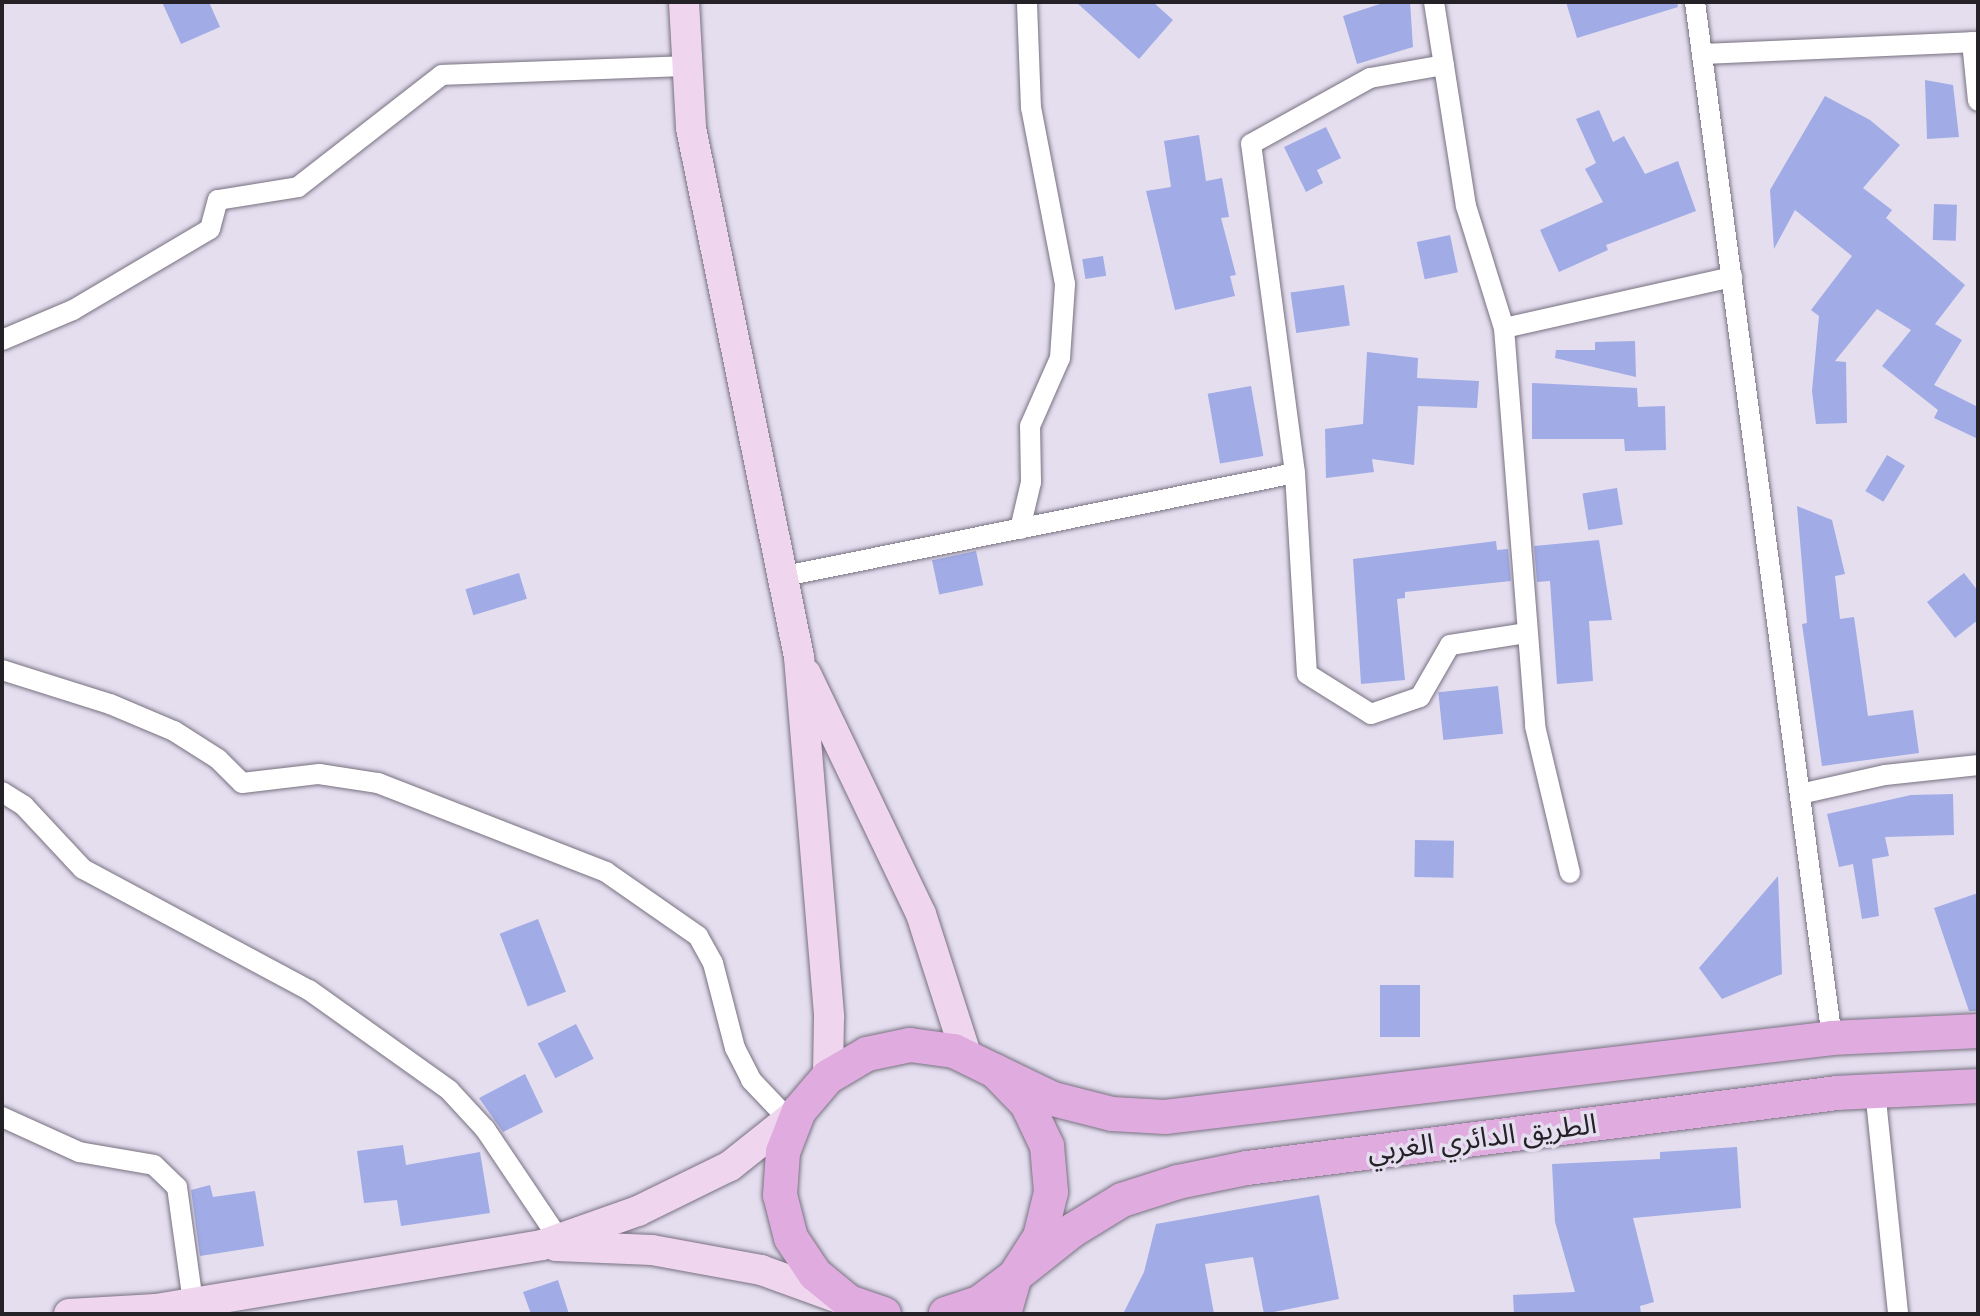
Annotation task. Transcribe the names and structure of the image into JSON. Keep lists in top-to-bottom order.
{
  "streets": {
    "main road": ["الطريق الدائري الغربي"]
  }
}
